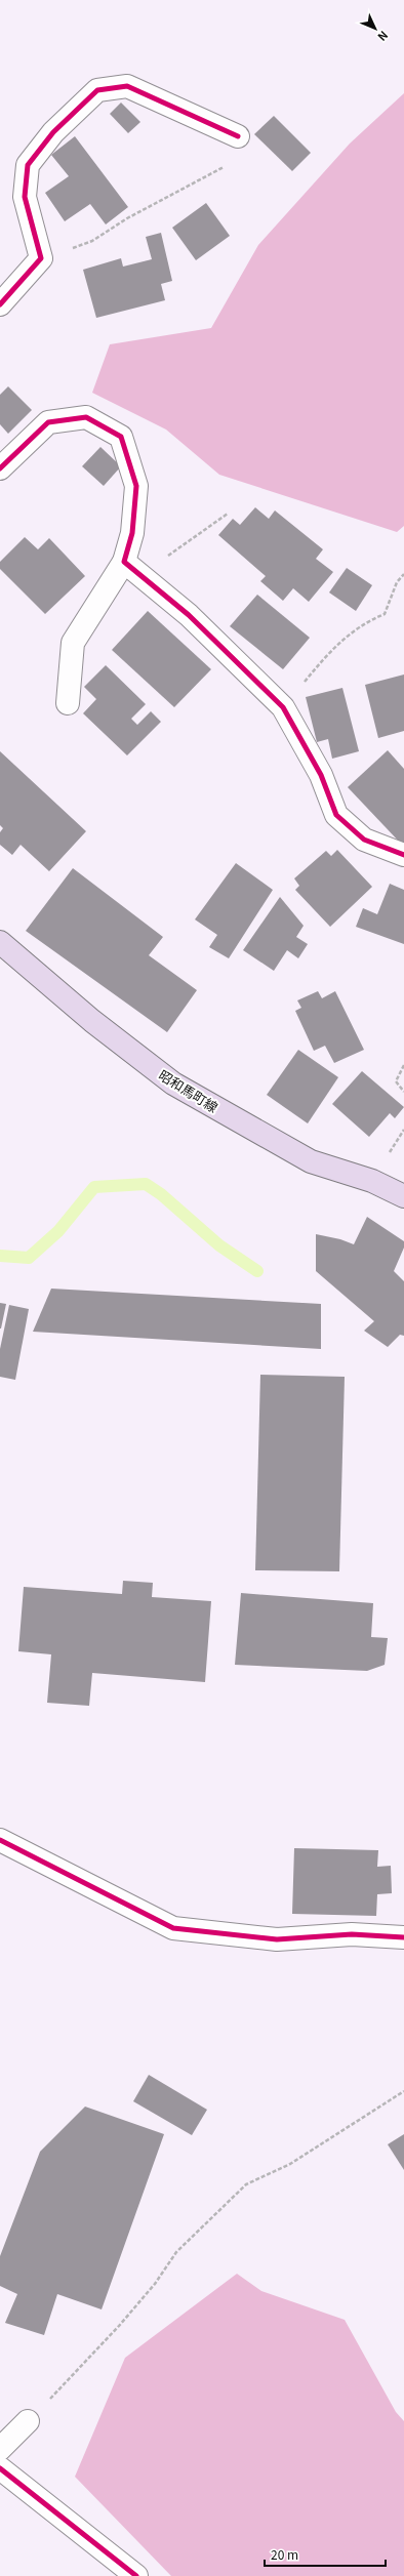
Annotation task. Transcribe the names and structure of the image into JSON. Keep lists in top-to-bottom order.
{
  "streets": {
    "main road": ["昭和馬町線"]
  },
  "scale_bar": "20 m",
  "north": "bottom right"
}
